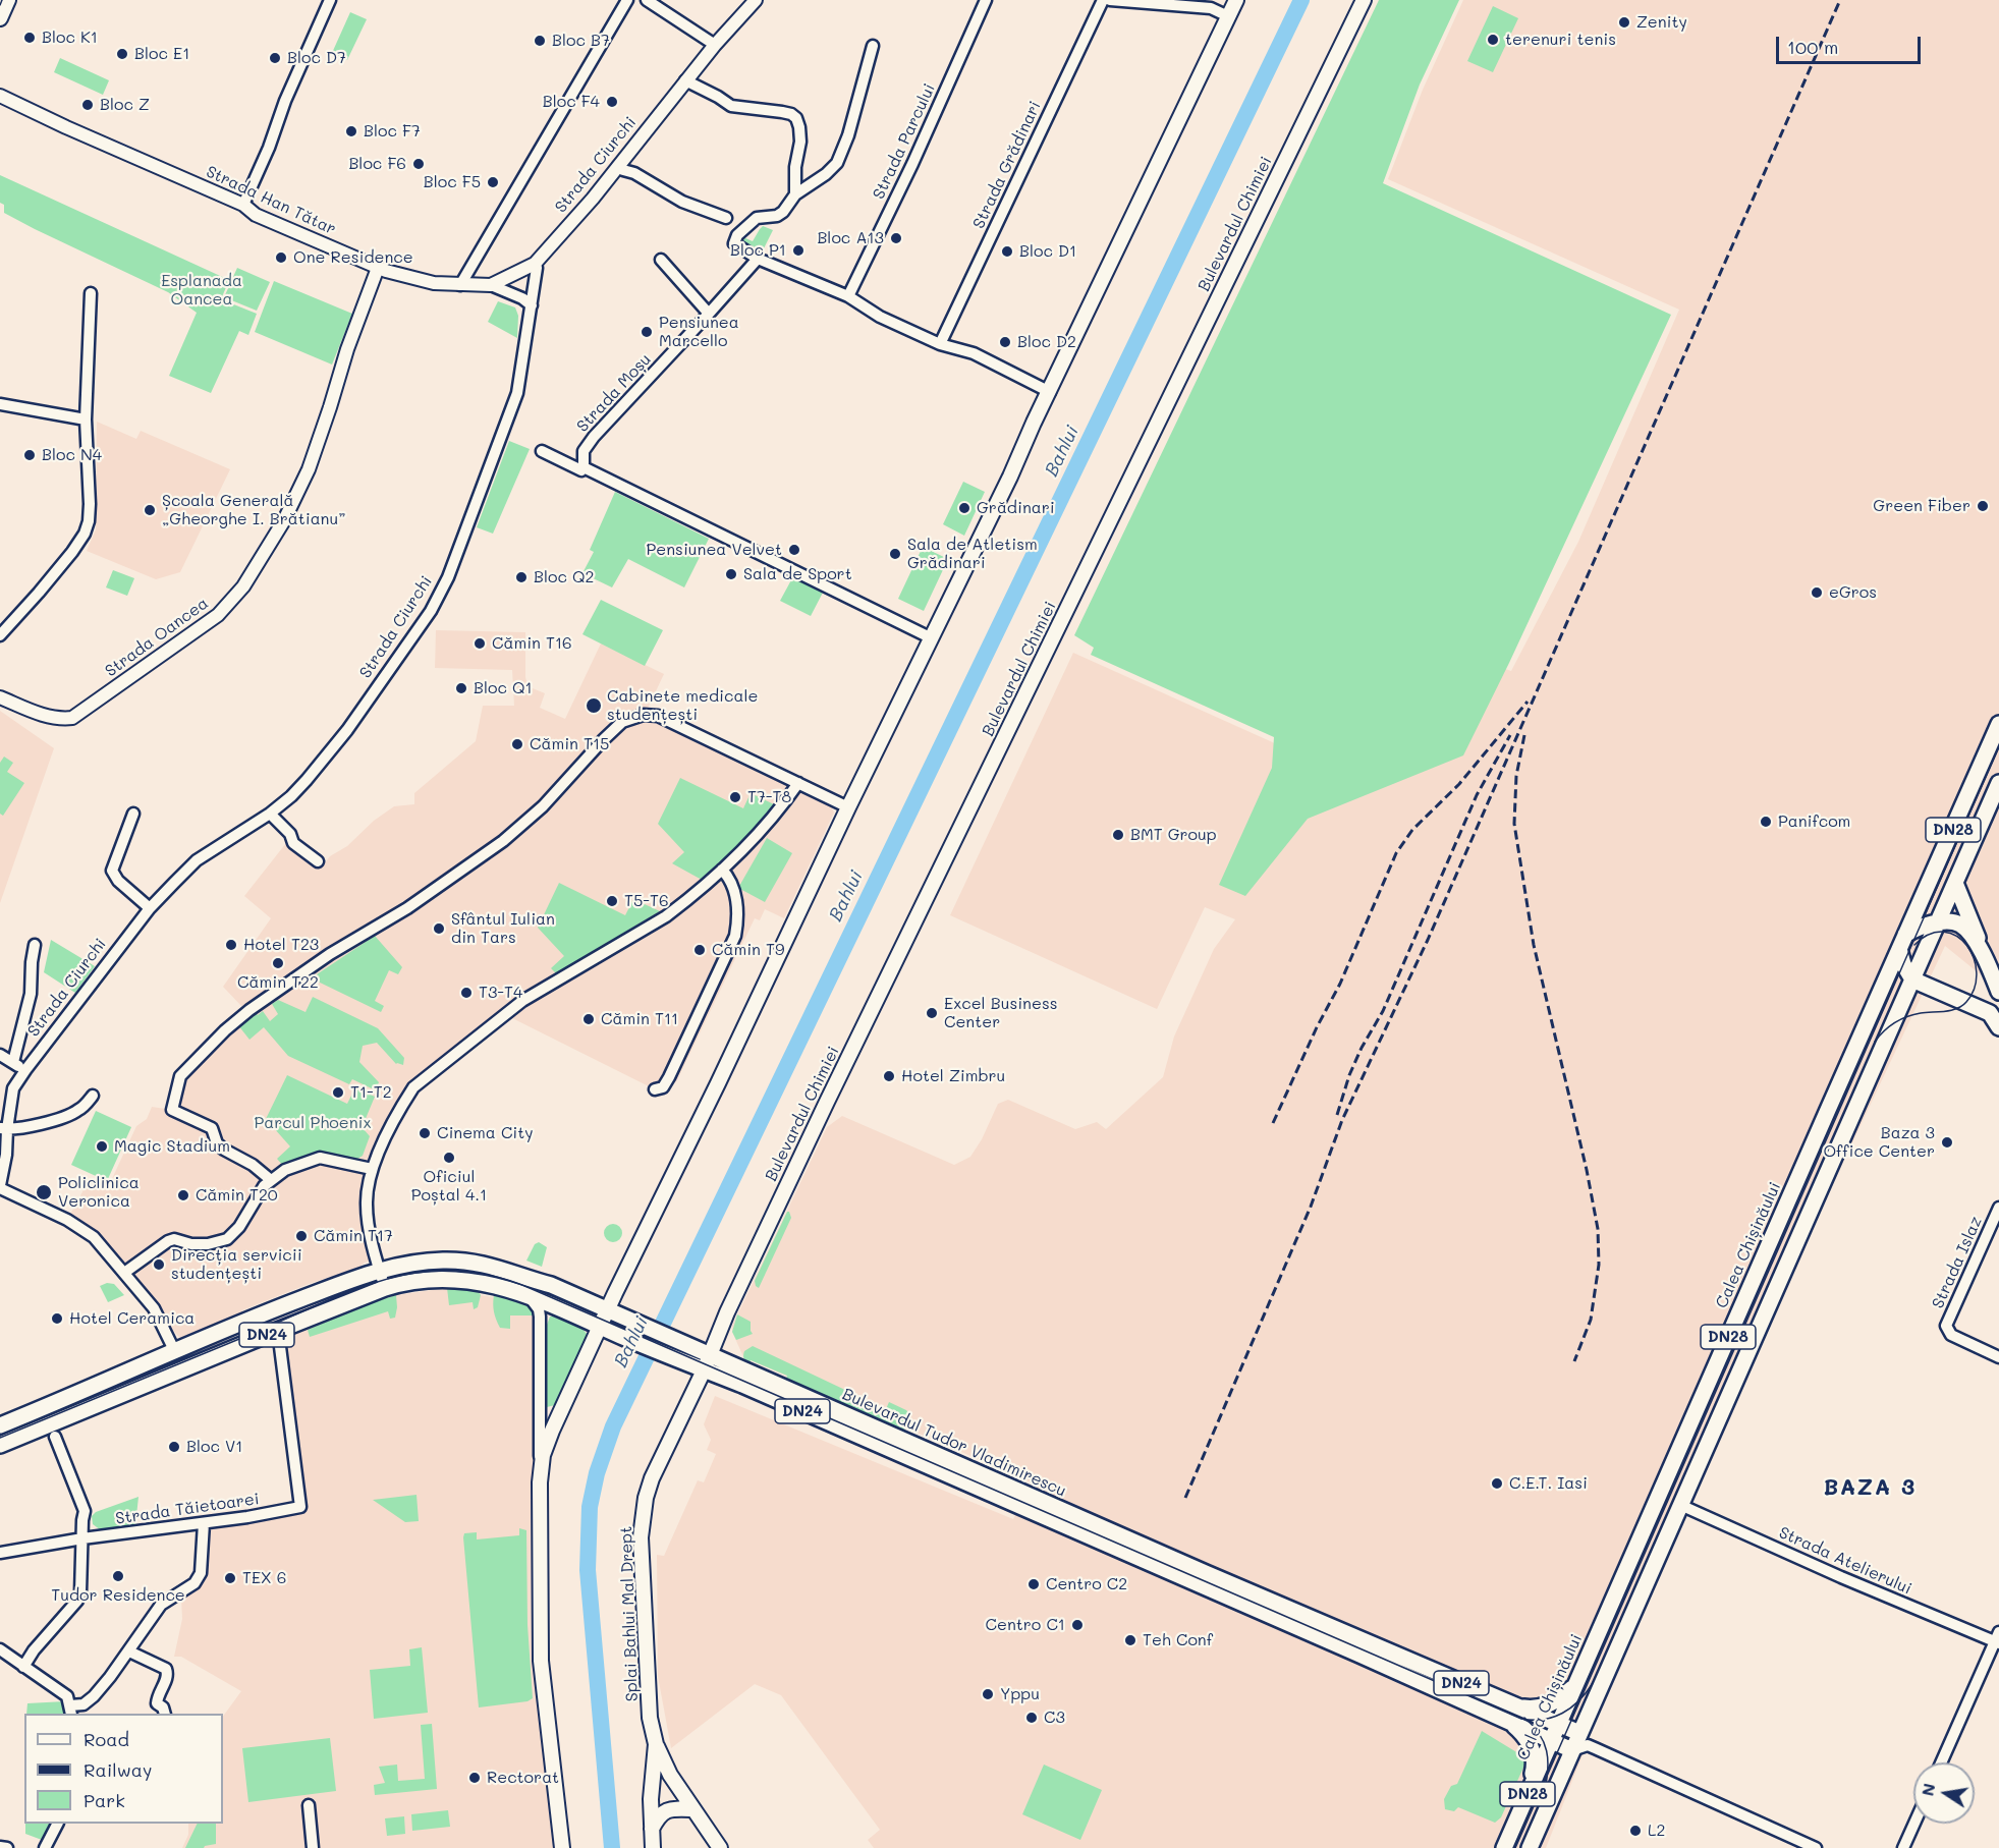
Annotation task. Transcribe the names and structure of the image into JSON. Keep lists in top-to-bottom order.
{
  "streets": {
    "main road": [
      "Bulevardul Chimiei",
      "DN28",
      "Calea Chișinăului",
      "DN24",
      "Bulevardul Tudor Vladimirescu",
      "Splai Bahlui Mal Drept"
    ],
    "street": [
      "Strada Parcului",
      "Strada Ciurchi",
      "Strada Grădinari",
      "Strada Han Tătar",
      "Strada Moșu",
      "Strada Oancea",
      "Strada Islaz",
      "Strada Tăietoarei",
      "Strada Atelierului"
    ]
  },
  "crossings": [
    ["Strada Ciurchi", "Strada Han Tătar"],
    ["Strada Han Tătar", "Strada Oancea"],
    ["Bulevardul Chimiei", "Bulevardul Tudor Vladimirescu"],
    ["Bulevardul Chimiei", "Splai Bahlui Mal Drept"],
    ["DN28", "Bulevardul Tudor Vladimirescu"],
    ["DN28", "Strada Atelierului"],
    ["Calea Chișinăului", "Bulevardul Tudor Vladimirescu"],
    ["Bulevardul Tudor Vladimirescu", "Strada Tăietoarei"],
    ["Bulevardul Tudor Vladimirescu", "Splai Bahlui Mal Drept"]
  ],
  "districts": ["BAZA 3"],
  "water": ["Bahlui"],
  "parks": ["Esplanada Oancea", "Parcul Phoenix"],
  "places": [
    "Zenity",
    "Bloc K1",
    "terenuri tenis",
    "Bloc B7",
    "Bloc E1",
    "Bloc D7",
    "Bloc F4",
    "Bloc Z",
    "Bloc F7",
    "Bloc F6",
    "Bloc F5",
    "Bloc A13",
    "Bloc P1",
    "Bloc D1",
    "One Residence",
    "Pensiunea Marcello",
    "Bloc D2",
    "Bloc N4",
    "Green Fiber",
    "Grădinari",
    "Școala Generală „Gheorghe I. Brătianu”",
    "Pensiunea Velvet",
    "Sala de Atletism Grădinari",
    "Sala de Sport",
    "Bloc Q2",
    "eGros",
    "Cămin T16",
    "Bloc Q1",
    "Cabinete medicale studențești",
    "Cămin T15",
    "T7-T8",
    "Panifcom",
    "BMT Group",
    "T5-T6",
    "Sfântul Iulian din Tars",
    "Hotel T23",
    "Cămin T9",
    "Cămin T22",
    "T3-T4",
    "Excel Business Center",
    "Cămin T11",
    "Hotel Zimbru",
    "T1-T2",
    "Cinema City",
    "Baza 3 Office Center",
    "Magic Stadium",
    "Oficiul Poștal 4.1",
    "Policlinica Veronica",
    "Cămin T20",
    "Cămin T17",
    "Direcția servicii studențești",
    "Hotel Ceramica",
    "Bloc V1",
    "C.E.T. Iasi",
    "Tudor Residence",
    "TEX 6",
    "Centro C2",
    "Centro C1",
    "Teh Conf",
    "Yppu",
    "C3",
    "Rectorat",
    "L2"
  ],
  "legend": ["Road", "Railway", "Park"],
  "scale_bar": "100 m",
  "north": "left"
}
